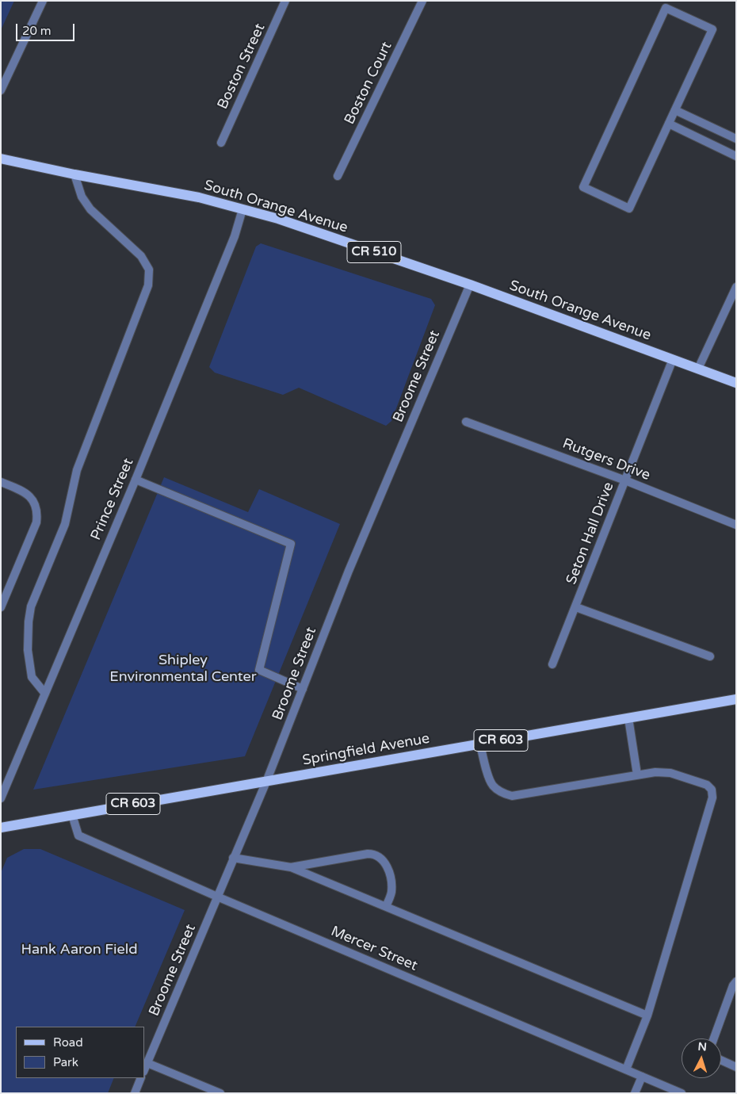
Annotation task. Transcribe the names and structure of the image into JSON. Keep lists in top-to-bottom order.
{
  "streets": {
    "main road": [
      "South Orange Avenue",
      "CR 510",
      "CR 603",
      "Springfield Avenue"
    ],
    "street": [
      "Boston Street",
      "Boston Court",
      "Broome Street",
      "Rutgers Drive",
      "Prince Street",
      "Seton Hall Drive",
      "Mercer Street"
    ]
  },
  "crossings": [
    ["South Orange Avenue", "Broome Street"],
    ["South Orange Avenue", "Prince Street"],
    ["South Orange Avenue", "Seton Hall Drive"],
    ["Broome Street", "Springfield Avenue"],
    ["Broome Street", "Mercer Street"],
    ["Rutgers Drive", "Seton Hall Drive"],
    ["Springfield Avenue", "Mercer Street"]
  ],
  "parks": ["Shipley Environmental Center", "Hank Aaron Field"],
  "legend": ["Road", "Park"],
  "scale_bar": "20 m",
  "north": "top"
}
